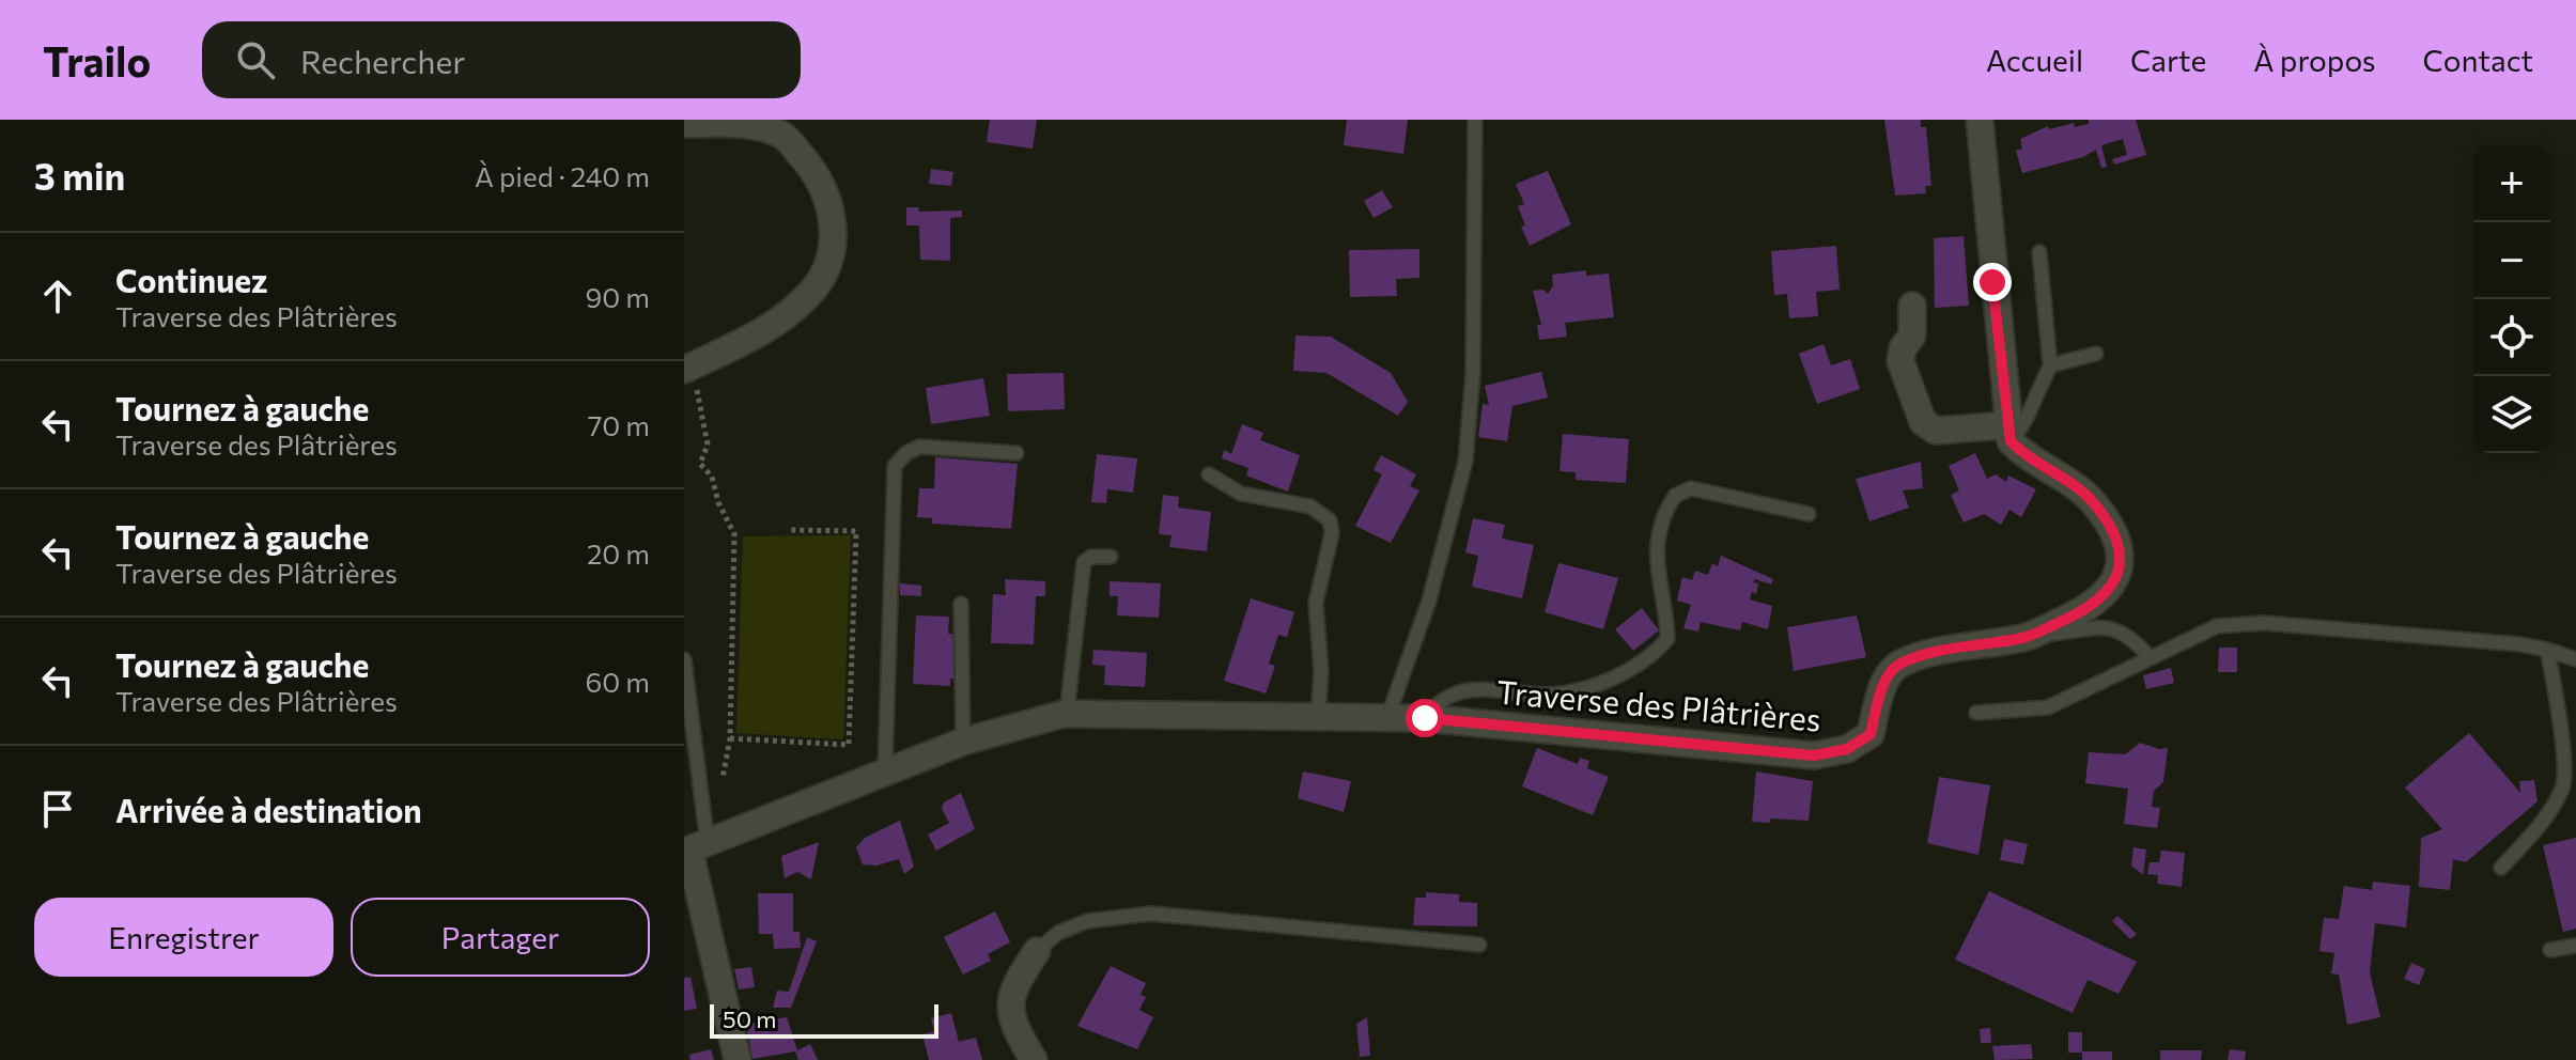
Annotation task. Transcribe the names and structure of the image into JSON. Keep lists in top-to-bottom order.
{
  "streets": {
    "street": ["Traverse des Plâtrières"]
  },
  "scale_bar": "50 m",
  "page": {
    "header": "Trailo",
    "search": "Rechercher",
    "nav": [
      "Accueil",
      "Carte",
      "À propos",
      "Contact"
    ],
    "heading": ["3 min", "À pied · 240 m"],
    "map_buttons": ["+", "−"],
    "list": [
      ["Continuez", "Traverse des Plâtrières", "90 m"],
      ["Tournez à gauche", "Traverse des Plâtrières", "70 m"],
      ["Tournez à gauche", "Traverse des Plâtrières", "20 m"],
      ["Tournez à gauche", "Traverse des Plâtrières", "60 m"],
      "Arrivée à destination"
    ],
    "buttons": ["Enregistrer", "Partager"],
    "scale": "50 m"
  }
}
